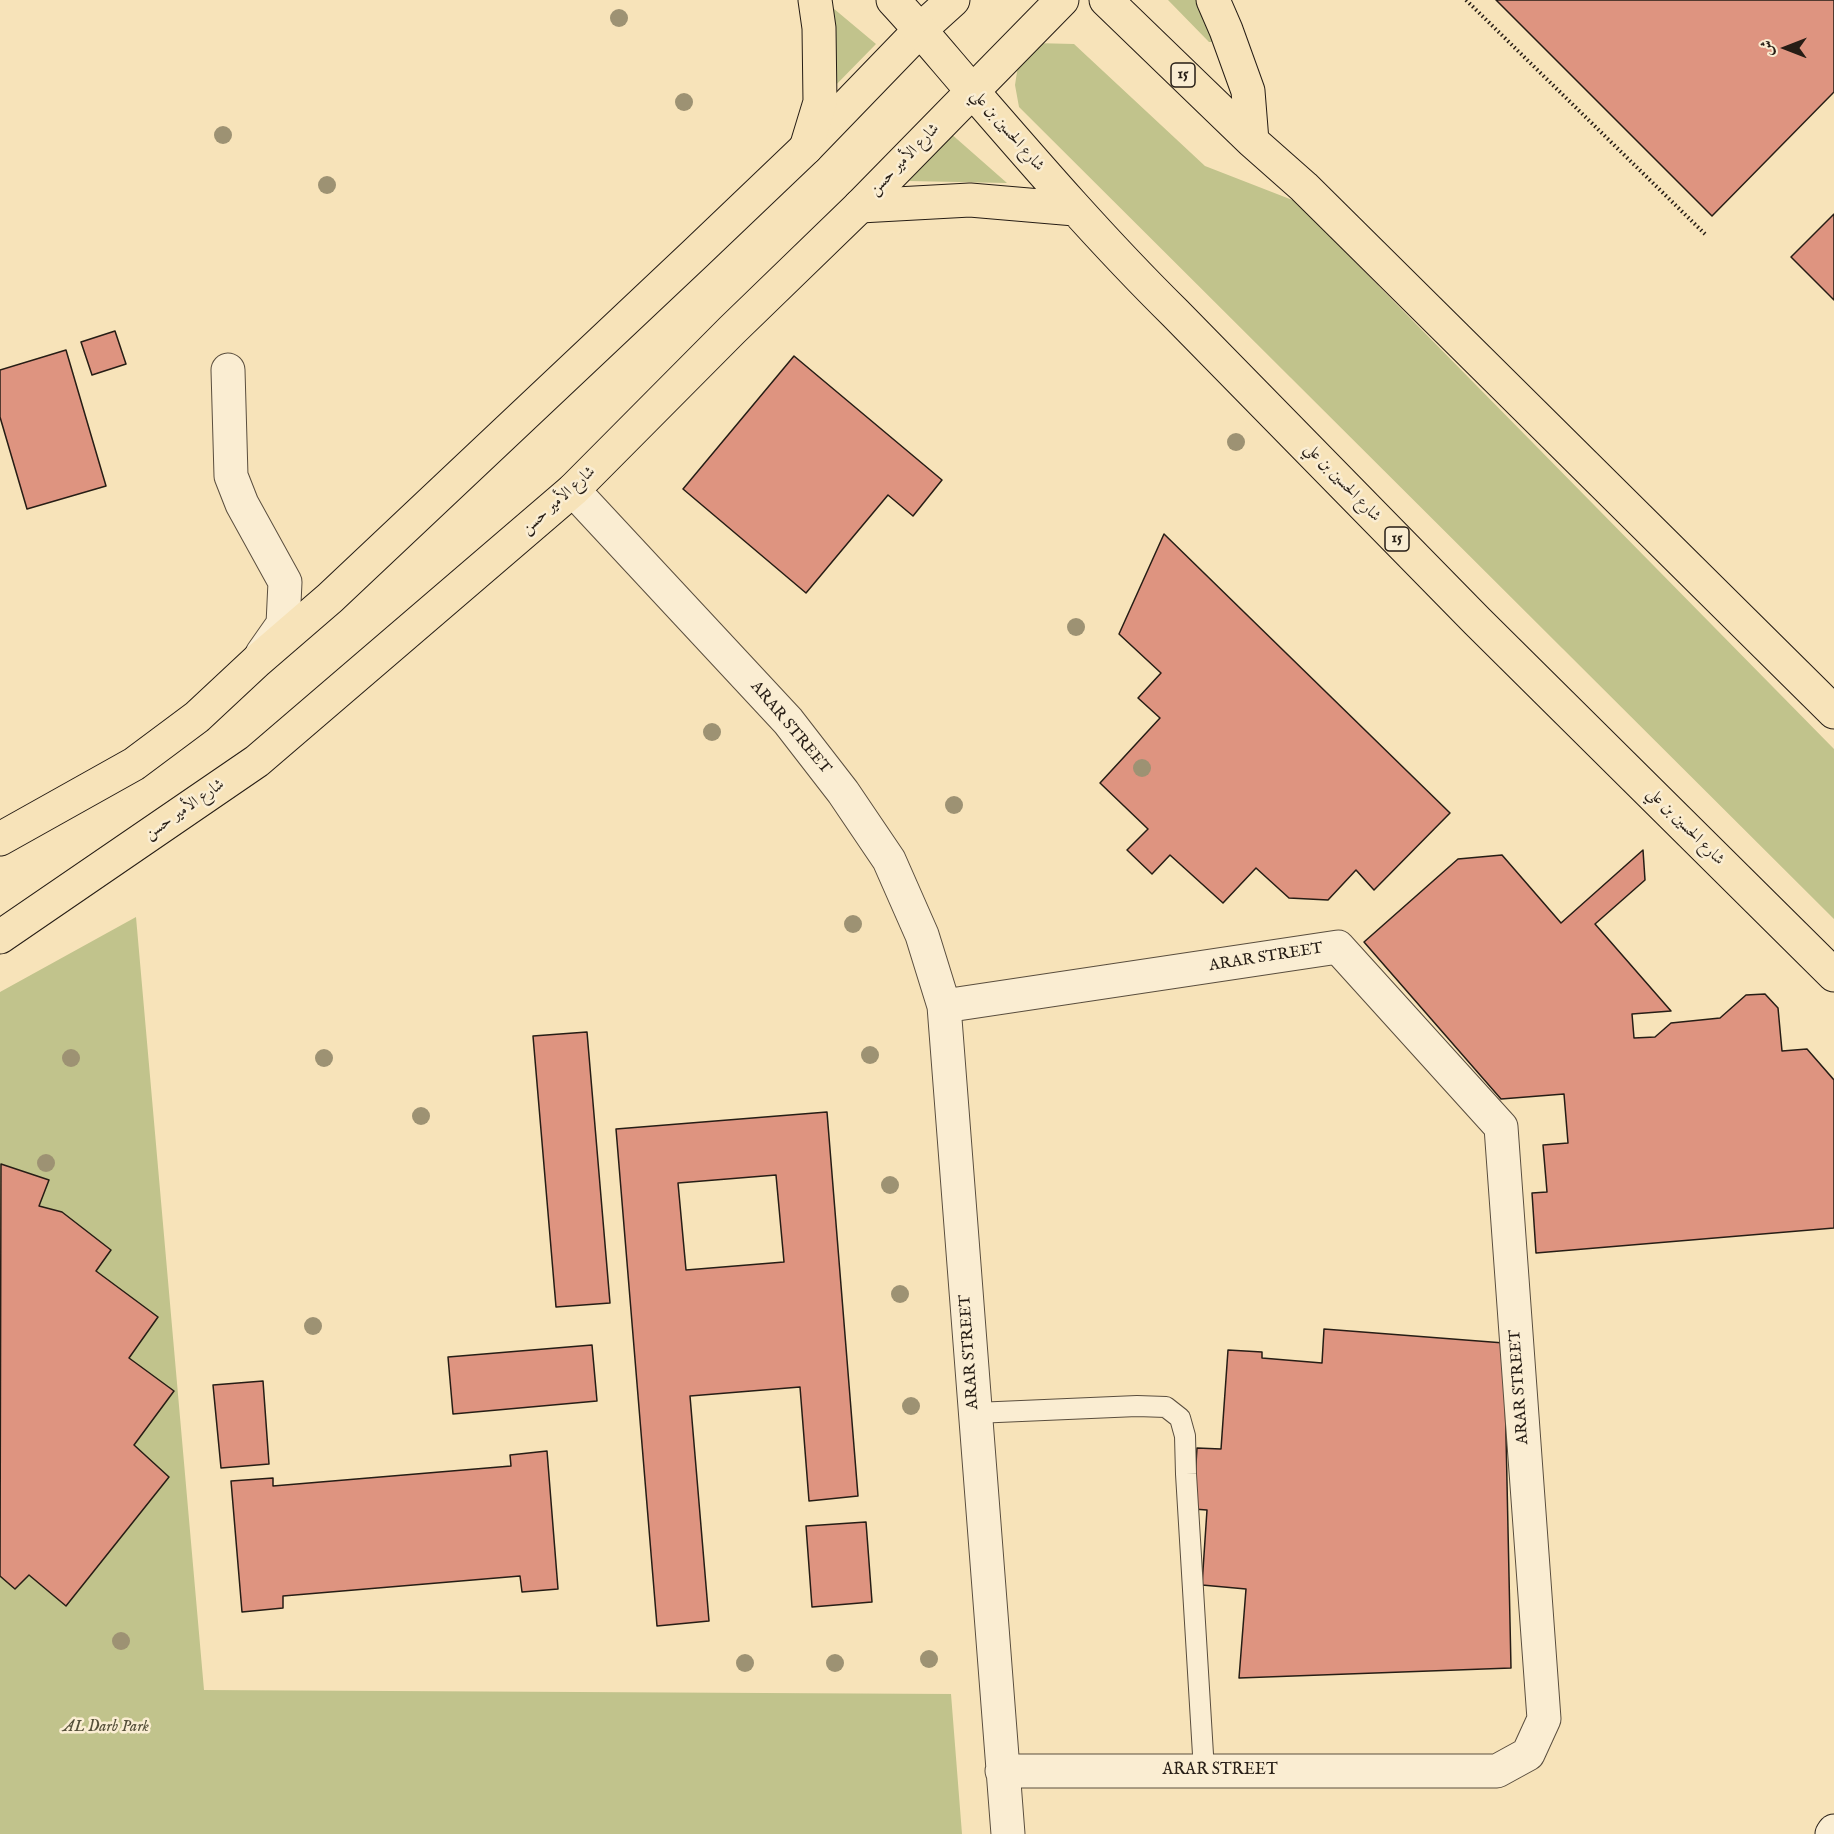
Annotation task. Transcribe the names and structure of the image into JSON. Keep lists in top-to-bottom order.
{
  "streets": {
    "main road": ["15", "شارع الحسين بن علي", "شارع الأمير حسن"],
    "street": ["ARAR STREET"]
  },
  "crossings": [
    ["شارع الحسين بن علي", "شارع الأمير حسن"],
    ["شارع الأمير حسن", "ARAR STREET"]
  ],
  "parks": ["AL Darb Park"],
  "north": "left"
}
